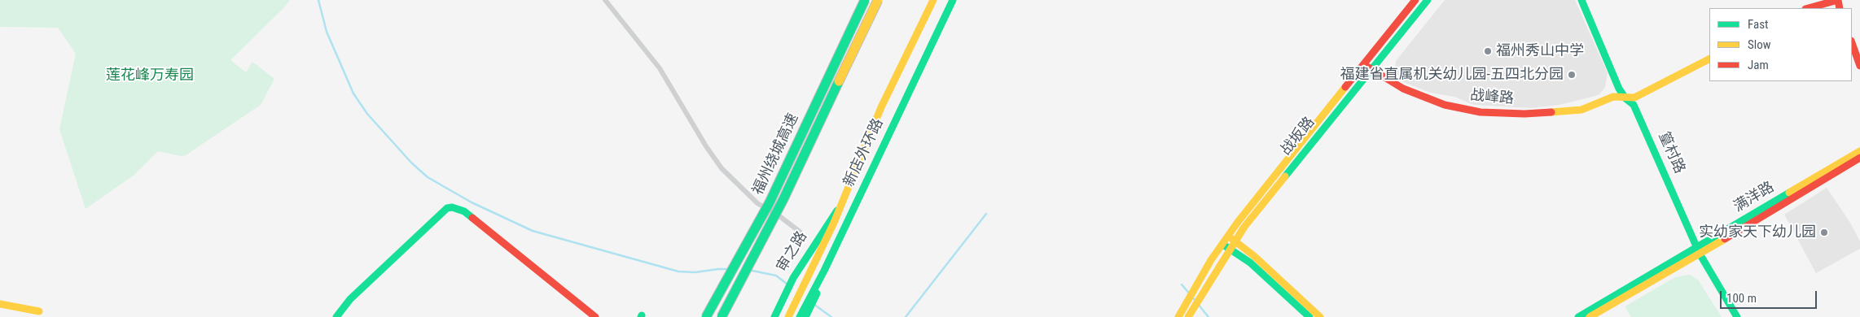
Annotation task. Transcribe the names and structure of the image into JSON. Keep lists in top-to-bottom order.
{
  "streets": {
    "main road": [
      "战峰路",
      "战坂路",
      "新店外环路",
      "篁村路",
      "福州绕城高速",
      "满洋路",
      "审之路"
    ]
  },
  "crossings": [
    ["战峰路", "战坂路"],
    ["战峰路", "篁村路"],
    ["新店外环路", "审之路"],
    ["篁村路", "满洋路"]
  ],
  "parks": ["莲花峰万寿园"],
  "places": ["福州秀山中学", "福建省直属机关幼儿园-五四北分园", "实幼家天下幼儿园"],
  "legend": ["Fast", "Slow", "Jam"],
  "scale_bar": "100 m"
}
